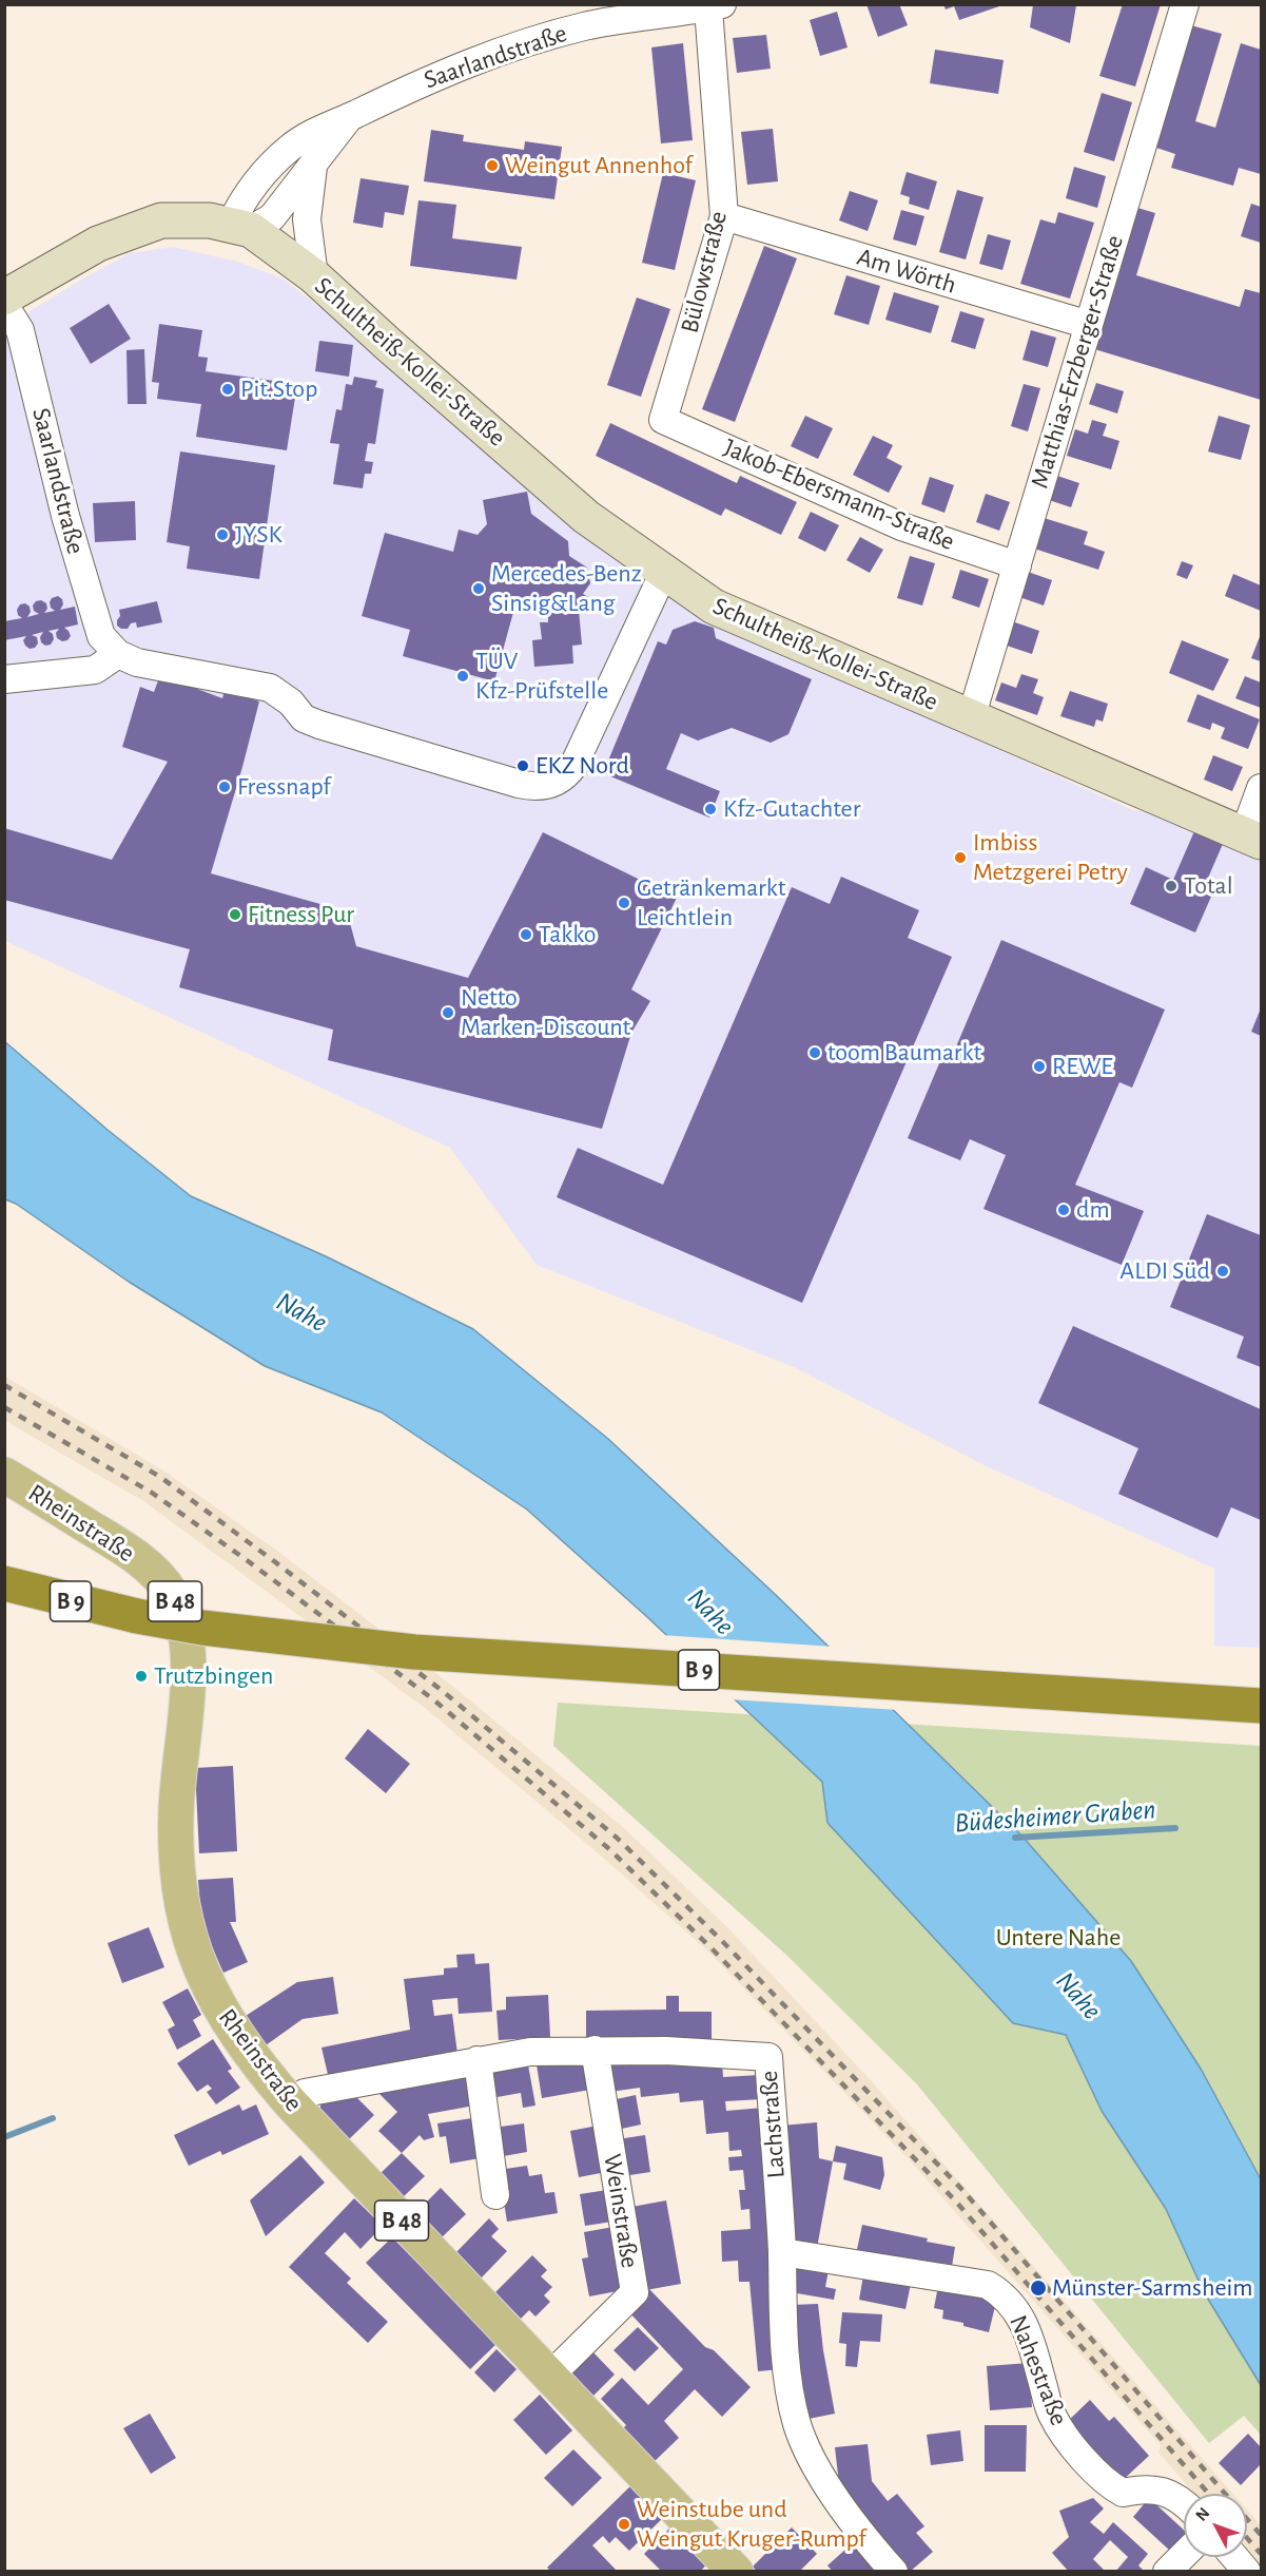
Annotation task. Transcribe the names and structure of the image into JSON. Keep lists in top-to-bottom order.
{
  "streets": {
    "highway": ["B 9"],
    "main road": ["Schultheiß-Kollei-Straße", "Rheinstraße", "B 48"],
    "street": [
      "Saarlandstraße",
      "Am Wörth",
      "Bülowstraße",
      "Matthias-Erzberger-Straße",
      "Jakob-Ebersmann-Straße",
      "Lachstraße",
      "Weinstraße",
      "Nahestraße"
    ]
  },
  "crossings": [
    ["Saarlandstraße", "Bülowstraße"],
    ["Saarlandstraße", "Schultheiß-Kollei-Straße"],
    ["Am Wörth", "Bülowstraße"],
    ["Am Wörth", "Matthias-Erzberger-Straße"],
    ["Bülowstraße", "Jakob-Ebersmann-Straße"],
    ["Schultheiß-Kollei-Straße", "Matthias-Erzberger-Straße"],
    ["Matthias-Erzberger-Straße", "Jakob-Ebersmann-Straße"],
    ["Rheinstraße", "Lachstraße"],
    ["Rheinstraße", "Weinstraße"],
    ["Lachstraße", "Weinstraße"],
    ["Lachstraße", "Nahestraße"]
  ],
  "water": ["Nahe", "Büdesheimer Graben"],
  "parks": ["Untere Nahe"],
  "places": [
    "Weingut Annenhof",
    "Pit.Stop",
    "JYSK",
    "Mercedes-Benz Sinsig&Lang",
    "TÜV Kfz-Prüfstelle",
    "EKZ Nord",
    "Fressnapf",
    "Kfz-Gutachter",
    "Imbiss Metzgerei Petry",
    "Total",
    "Getränkemarkt Leichtlein",
    "Fitness Pur",
    "Takko",
    "Netto Marken-Discount",
    "toom Baumarkt",
    "REWE",
    "dm",
    "ALDI Süd",
    "Trutzbingen",
    "Münster-Sarmsheim",
    "Weinstube und Weingut Kruger-Rumpf"
  ],
  "north": "top left"
}
